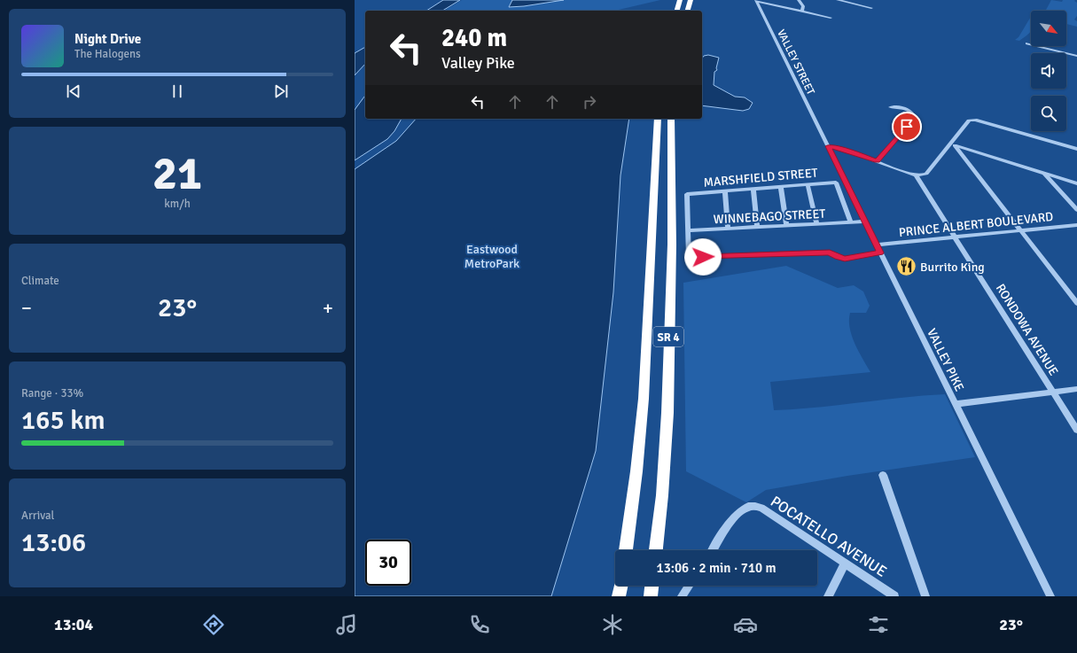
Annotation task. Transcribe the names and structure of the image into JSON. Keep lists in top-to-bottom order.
{
  "streets": {
    "highway": ["SR 4"],
    "street": [
      "VALLEY STREET",
      "MARSHFIELD STREET",
      "WINNEBAGO STREET",
      "PRINCE ALBERT BOULEVARD",
      "RONDOWA AVENUE",
      "VALLEY PIKE",
      "POCATELLO AVENUE"
    ]
  },
  "crossings": [
    ["VALLEY STREET", "VALLEY PIKE"],
    ["MARSHFIELD STREET", "WINNEBAGO STREET"],
    ["WINNEBAGO STREET", "VALLEY PIKE"],
    ["PRINCE ALBERT BOULEVARD", "RONDOWA AVENUE"],
    ["PRINCE ALBERT BOULEVARD", "VALLEY PIKE"]
  ],
  "parks": ["Eastwood MetroPark"],
  "places": {
    "restaurant": ["Burrito King"]
  },
  "north": "bottom right",
  "page": {
    "turn": ["240 m", "Valley Pike"],
    "song": ["Night Drive", "The Halogens"],
    "tile": [
      ["21", "km/h"],
      "Climate",
      ["Range · 33%", "165 km"],
      ["Arrival", "13:06"]
    ],
    "heat": ["−", "23°", "+"],
    "limit": "30",
    "trip": "13:06 · 2 min · 710 m",
    "tabs": ["13:04", "23°"]
  }
}
